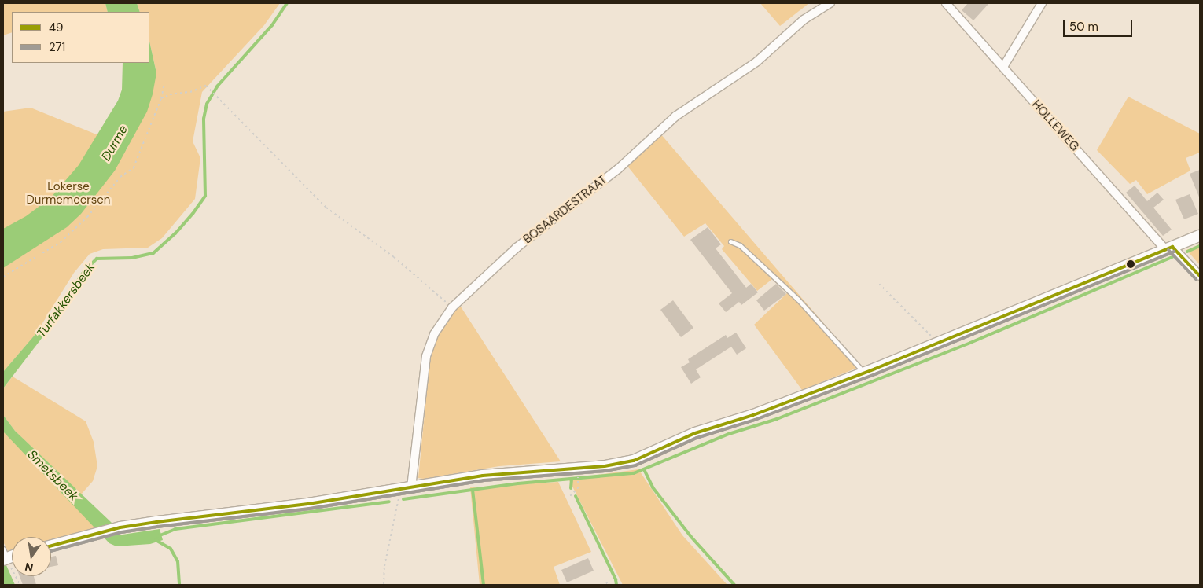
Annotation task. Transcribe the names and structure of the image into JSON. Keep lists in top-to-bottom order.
{
  "streets": {
    "street": ["HOLLEWEG", "BOSAARDESTRAAT"]
  },
  "water": ["Durme", "Turfakkersbeek", "Smetsbeek"],
  "parks": ["Lokerse Durmemeersen"],
  "lines": ["transit line 49", "transit line 271"],
  "legend": ["49", "271"],
  "scale_bar": "50 m",
  "north": "bottom"
}
